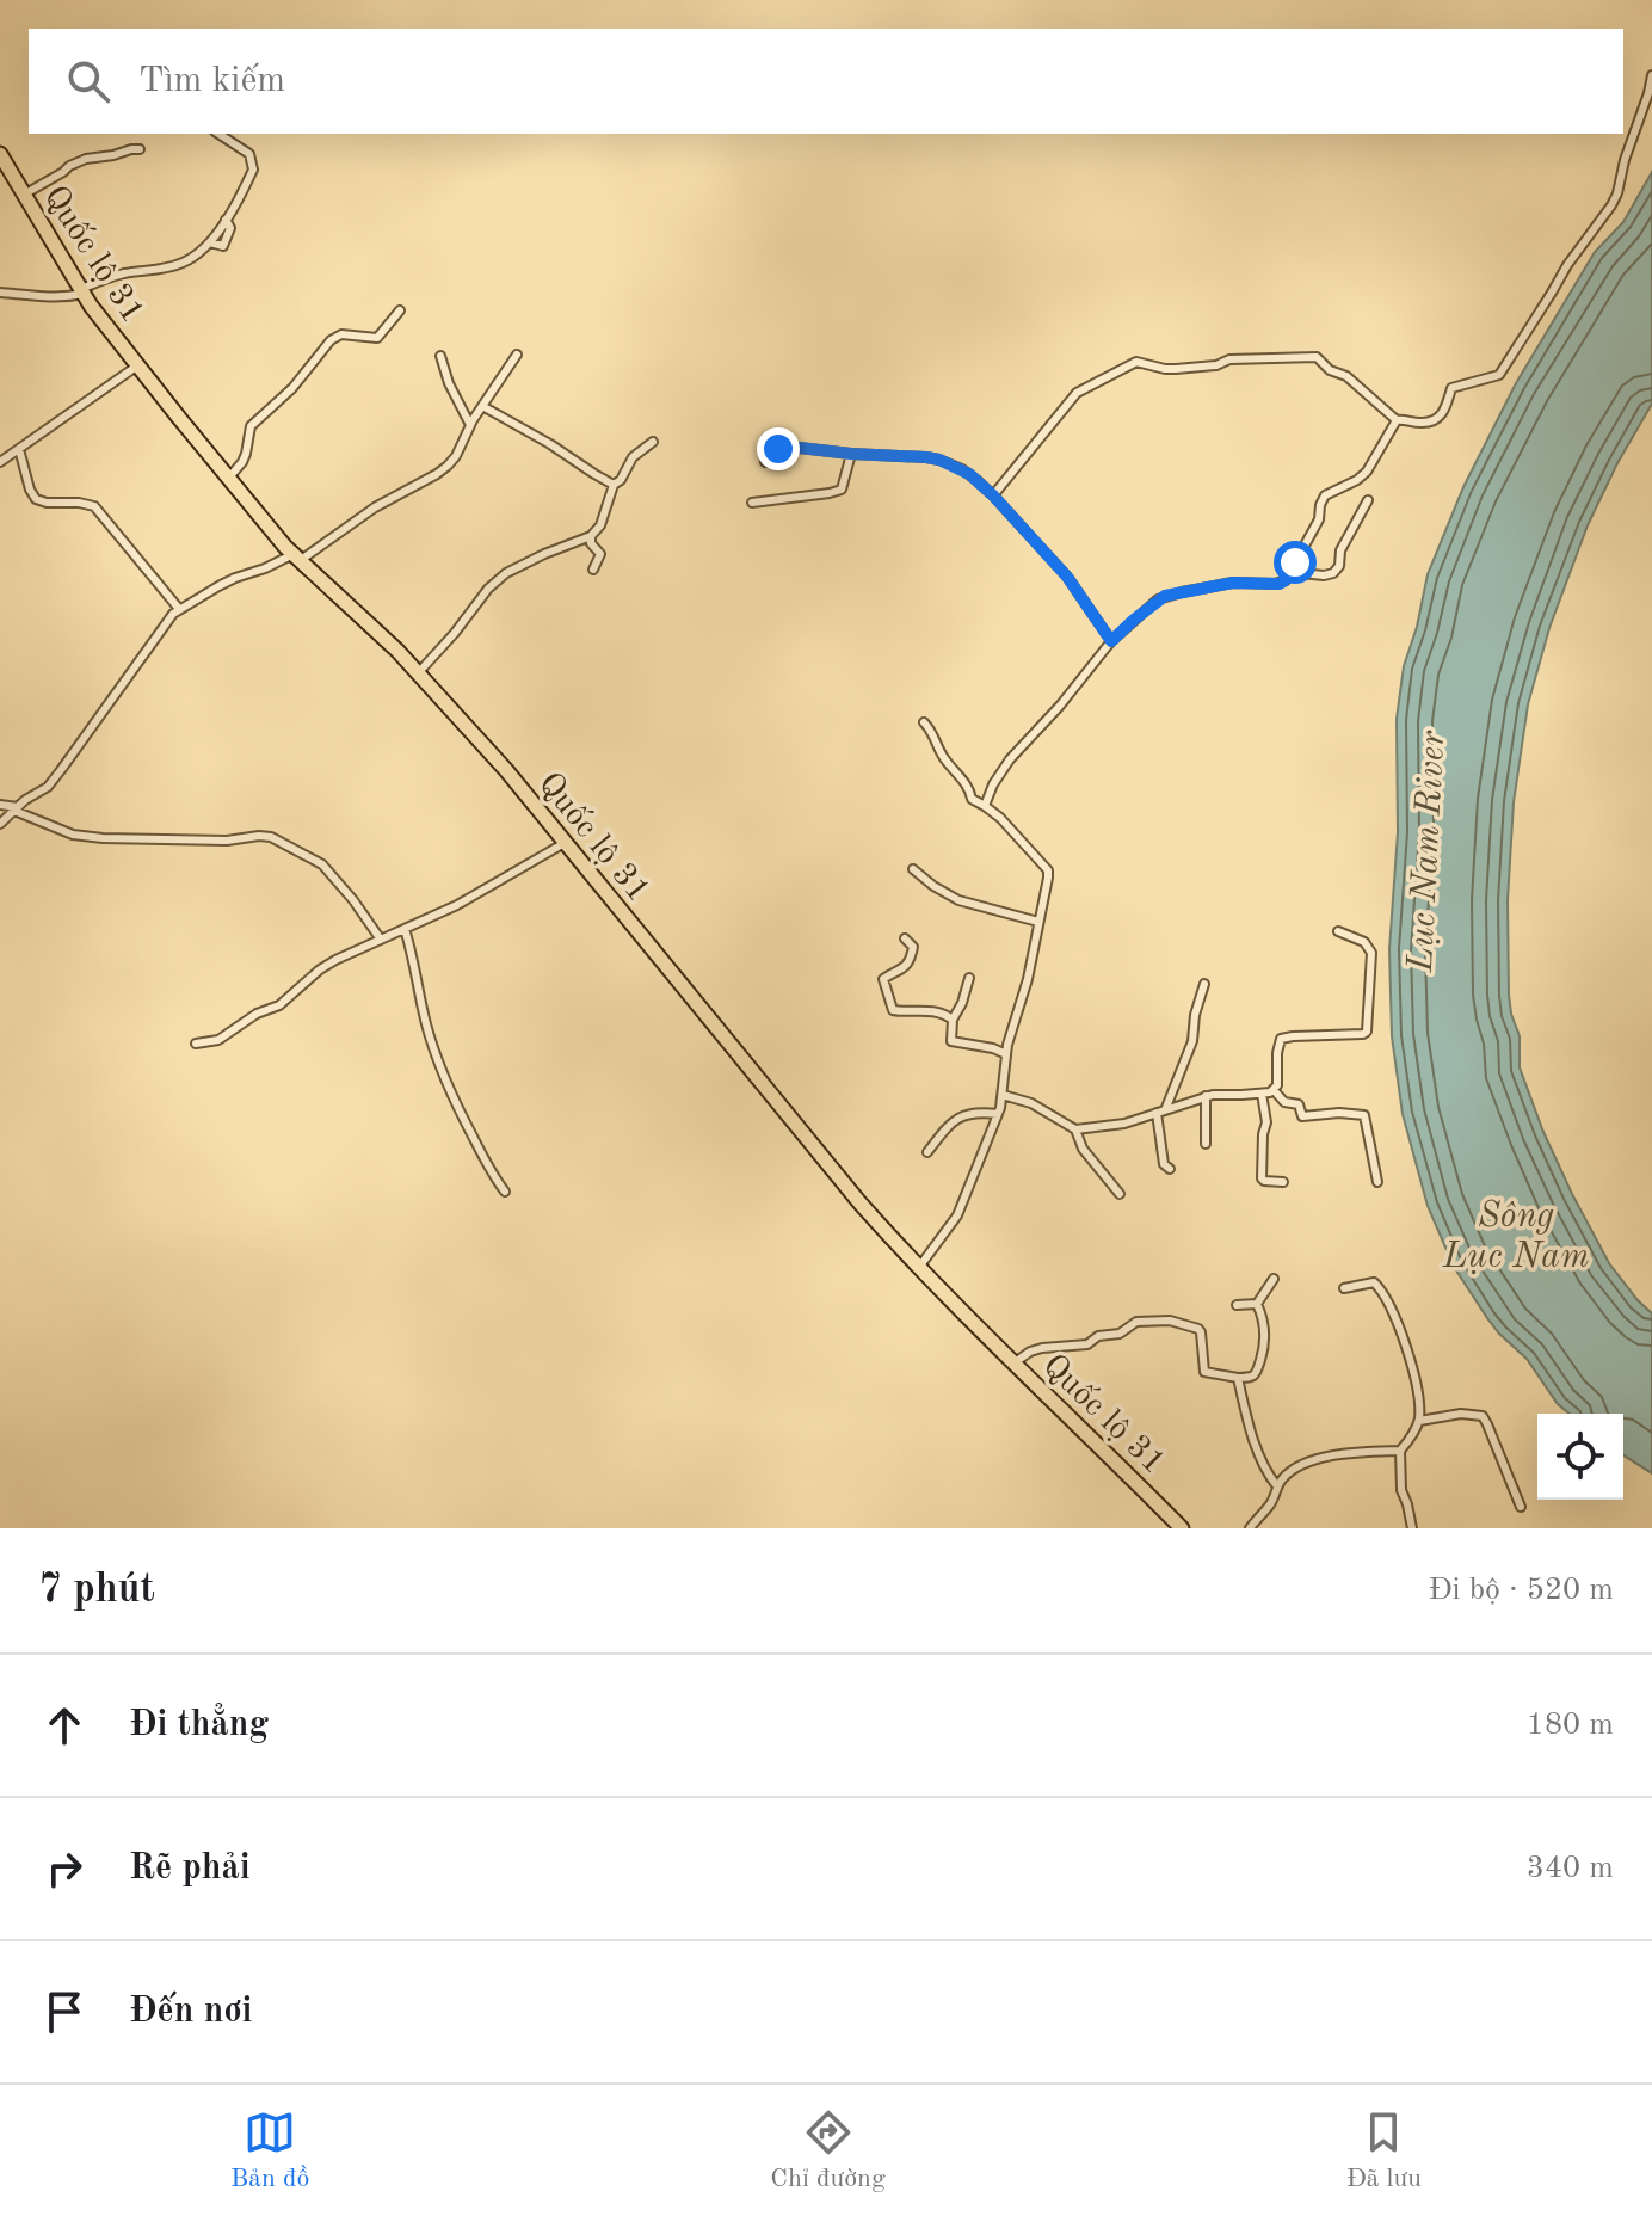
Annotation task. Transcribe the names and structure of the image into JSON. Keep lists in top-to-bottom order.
{
  "streets": {
    "highway": ["Quốc lộ 31"]
  },
  "water": ["Lục Nam River", "Sông Lục Nam"],
  "page": {
    "search": "Tìm kiếm",
    "heading": ["7 phút", "Đi bộ · 520 m"],
    "list": [
      ["Đi thẳng", "180 m"],
      ["Rẽ phải", "340 m"],
      "Đến nơi"
    ],
    "nav": ["Bản đồ", "Chỉ đường", "Đã lưu"]
  }
}
